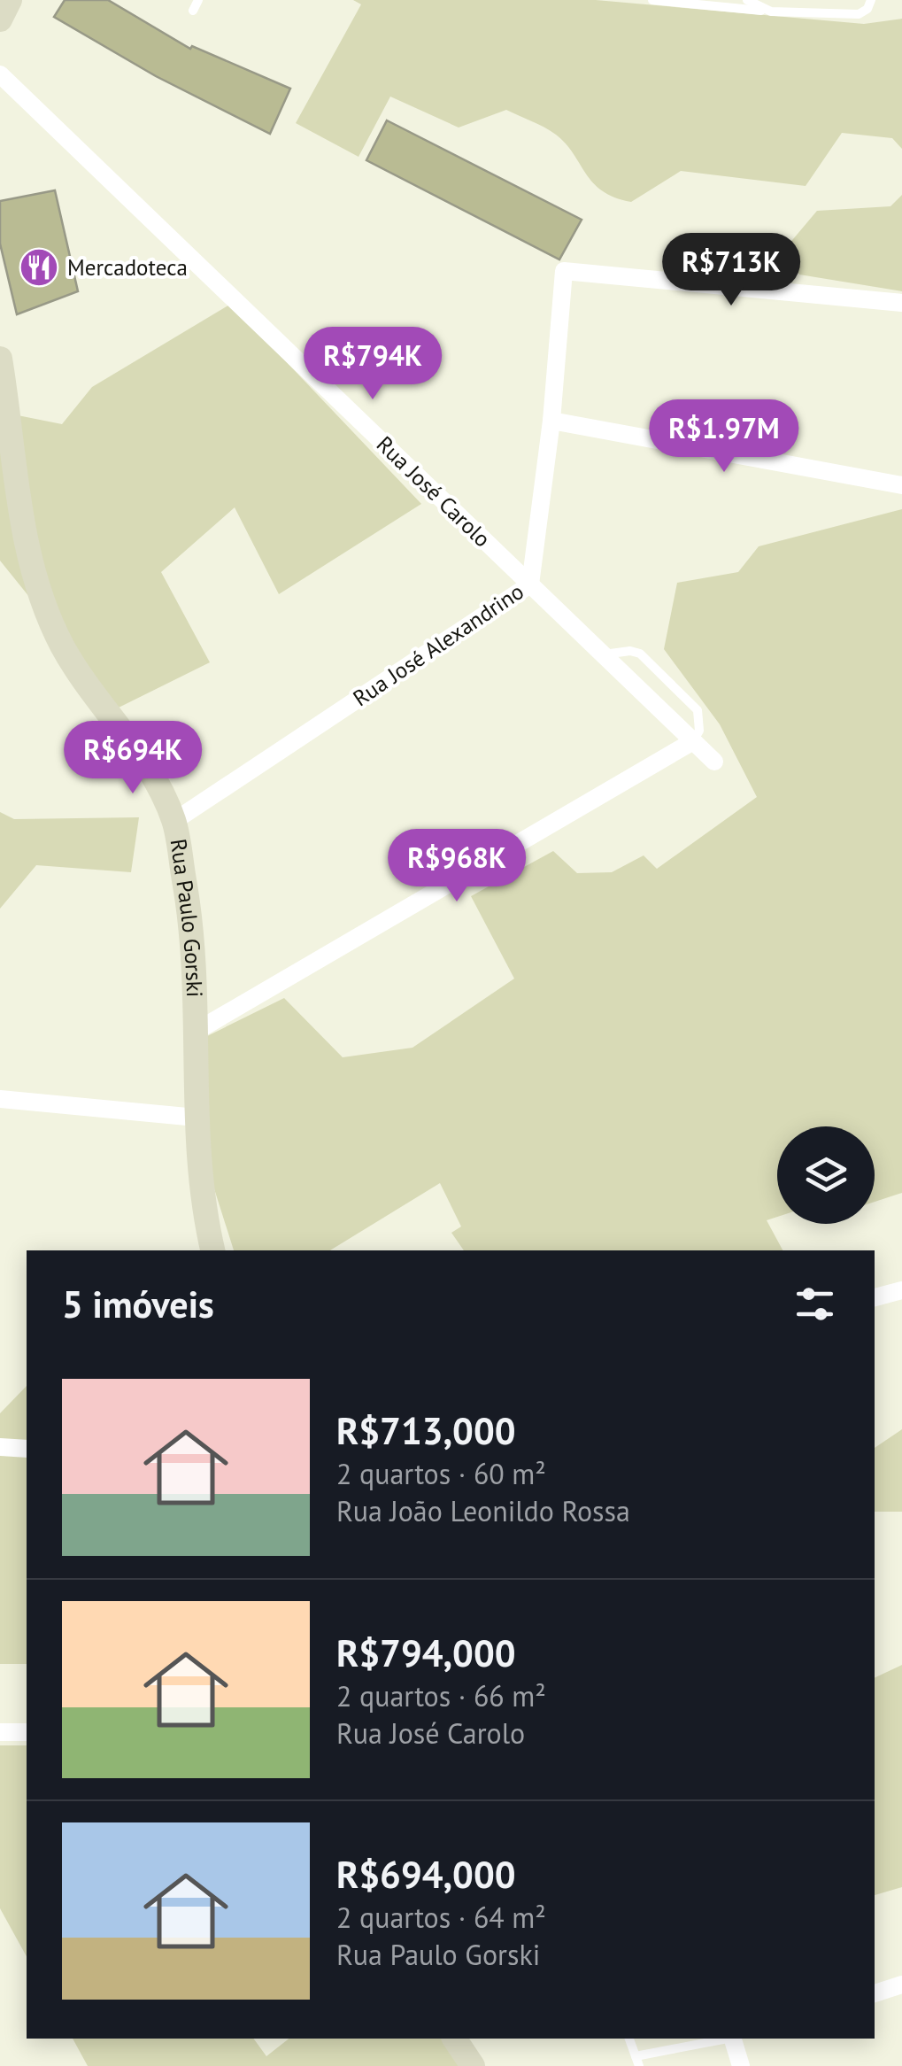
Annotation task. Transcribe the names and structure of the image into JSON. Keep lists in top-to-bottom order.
{
  "streets": {
    "street": ["Rua José Carolo", "Rua José Alexandrino", "Rua Paulo Gorski"]
  },
  "crossings": [
    ["Rua José Carolo", "Rua José Alexandrino"],
    ["Rua José Alexandrino", "Rua Paulo Gorski"]
  ],
  "places": {
    "restaurant": ["Mercadoteca"]
  },
  "page": {
    "price": [
      "R$713K",
      "R$794K",
      "R$1.97M",
      "R$694K",
      "R$968K"
    ],
    "heading": "5 imóveis",
    "list": [
      {
        "name": "R$713,000",
        "note": "2 quartos · 60 m² · Rua João Leonildo Rossa"
      },
      {
        "name": "R$794,000",
        "note": "2 quartos · 66 m² · Rua José Carolo"
      },
      {
        "name": "R$694,000",
        "note": "2 quartos · 64 m² · Rua Paulo Gorski"
      }
    ]
  }
}
